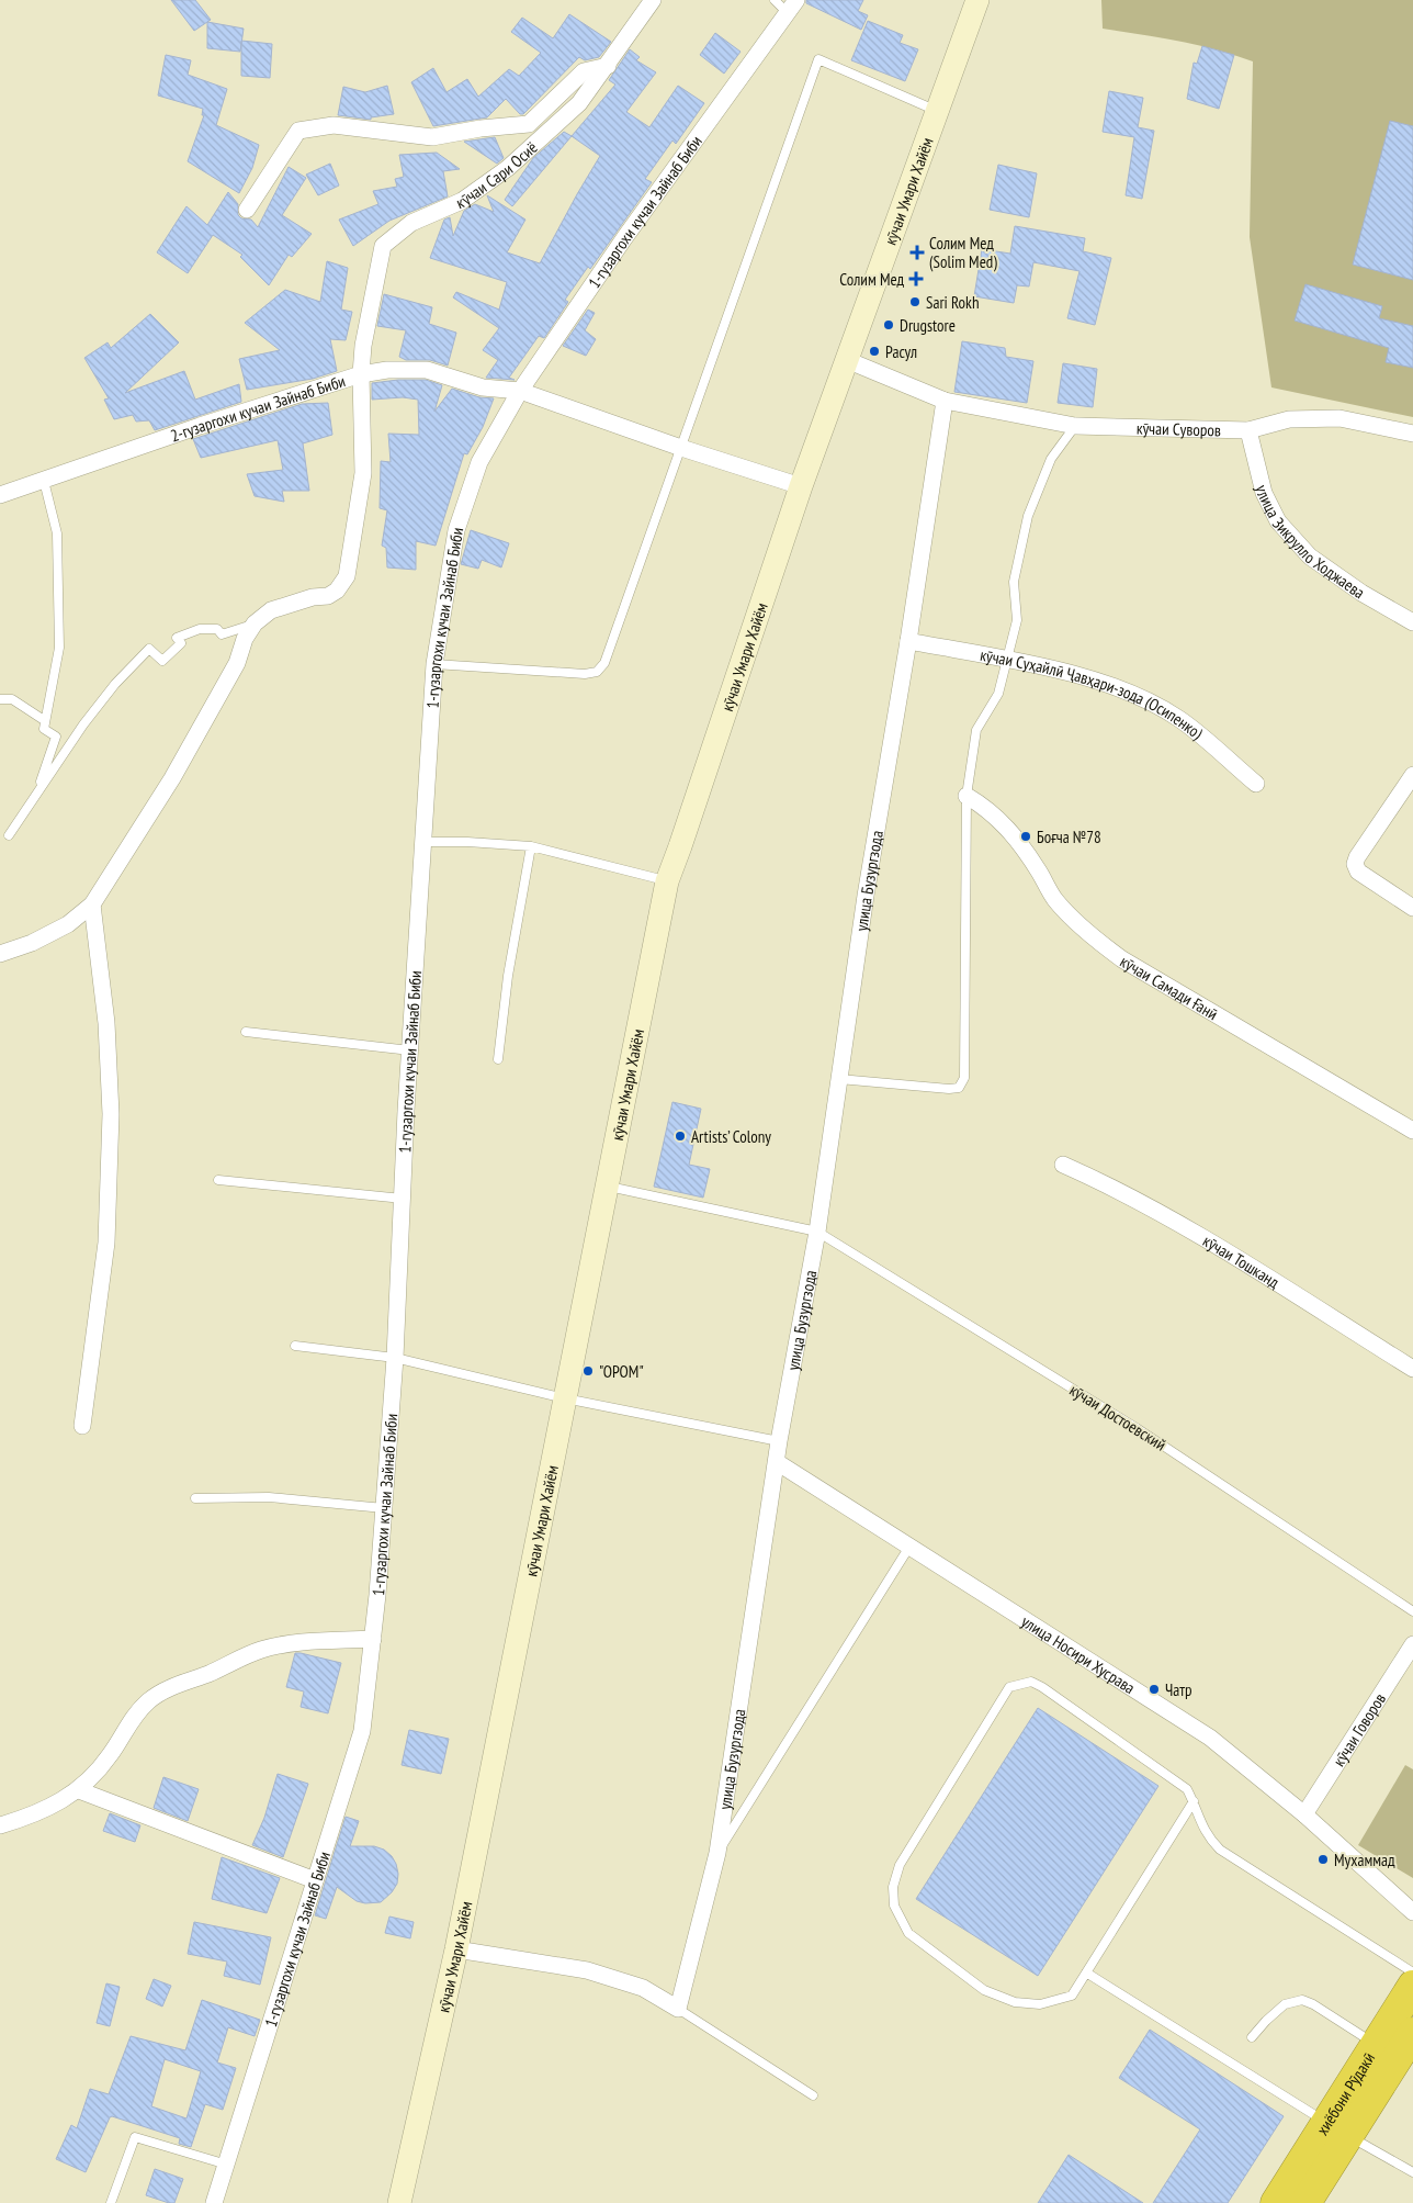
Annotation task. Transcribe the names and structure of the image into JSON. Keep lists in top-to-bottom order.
{
  "streets": {
    "highway": ["хиёбони Рӯдакӣ"],
    "main road": ["кӯчаи Умари Хайём"],
    "street": [
      "кӯчаи Сари Осиё",
      "1-гузаргохи кучаи Зайнаб Биби",
      "2-гузаргохи кучаи Зайнаб Биби",
      "кӯчаи Суворов",
      "улица Зикрулло Ходжаева",
      "кӯчаи Суҳайлӣ Ҷавҳари-зода (Осипенко)",
      "улица Бузургзода",
      "кӯчаи Самади Ғанӣ",
      "кӯчаи Тошканд",
      "улица Носири Хусрава",
      "кӯчаи Говоров"
    ],
    "lane": ["кӯчаи Достоевский"]
  },
  "crossings": [
    ["кӯчаи Сари Осиё", "2-гузаргохи кучаи Зайнаб Биби"],
    ["кӯчаи Умари Хайём", "2-гузаргохи кучаи Зайнаб Биби"],
    ["кӯчаи Умари Хайём", "кӯчаи Суворов"],
    ["кӯчаи Умари Хайём", "кӯчаи Достоевский"],
    ["1-гузаргохи кучаи Зайнаб Биби", "2-гузаргохи кучаи Зайнаб Биби"],
    ["кӯчаи Суворов", "улица Зикрулло Ходжаева"],
    ["кӯчаи Суворов", "улица Бузургзода"],
    ["кӯчаи Суҳайлӣ Ҷавҳари-зода (Осипенко)", "улица Бузургзода"],
    ["улица Бузургзода", "кӯчаи Достоевский"],
    ["улица Бузургзода", "улица Носири Хусрава"],
    ["улица Носири Хусрава", "кӯчаи Говоров"]
  ],
  "places": {
    "health": ["Солим Мед (Solim Med)", "Солим Мед"],
    "other": [
      "Sari Rokh",
      "Drugstore",
      "Расул",
      "Боғча №78",
      "Artists’ Colony",
      "\"OPOM\"",
      "Чатр",
      "Мухаммад"
    ]
  }
}
